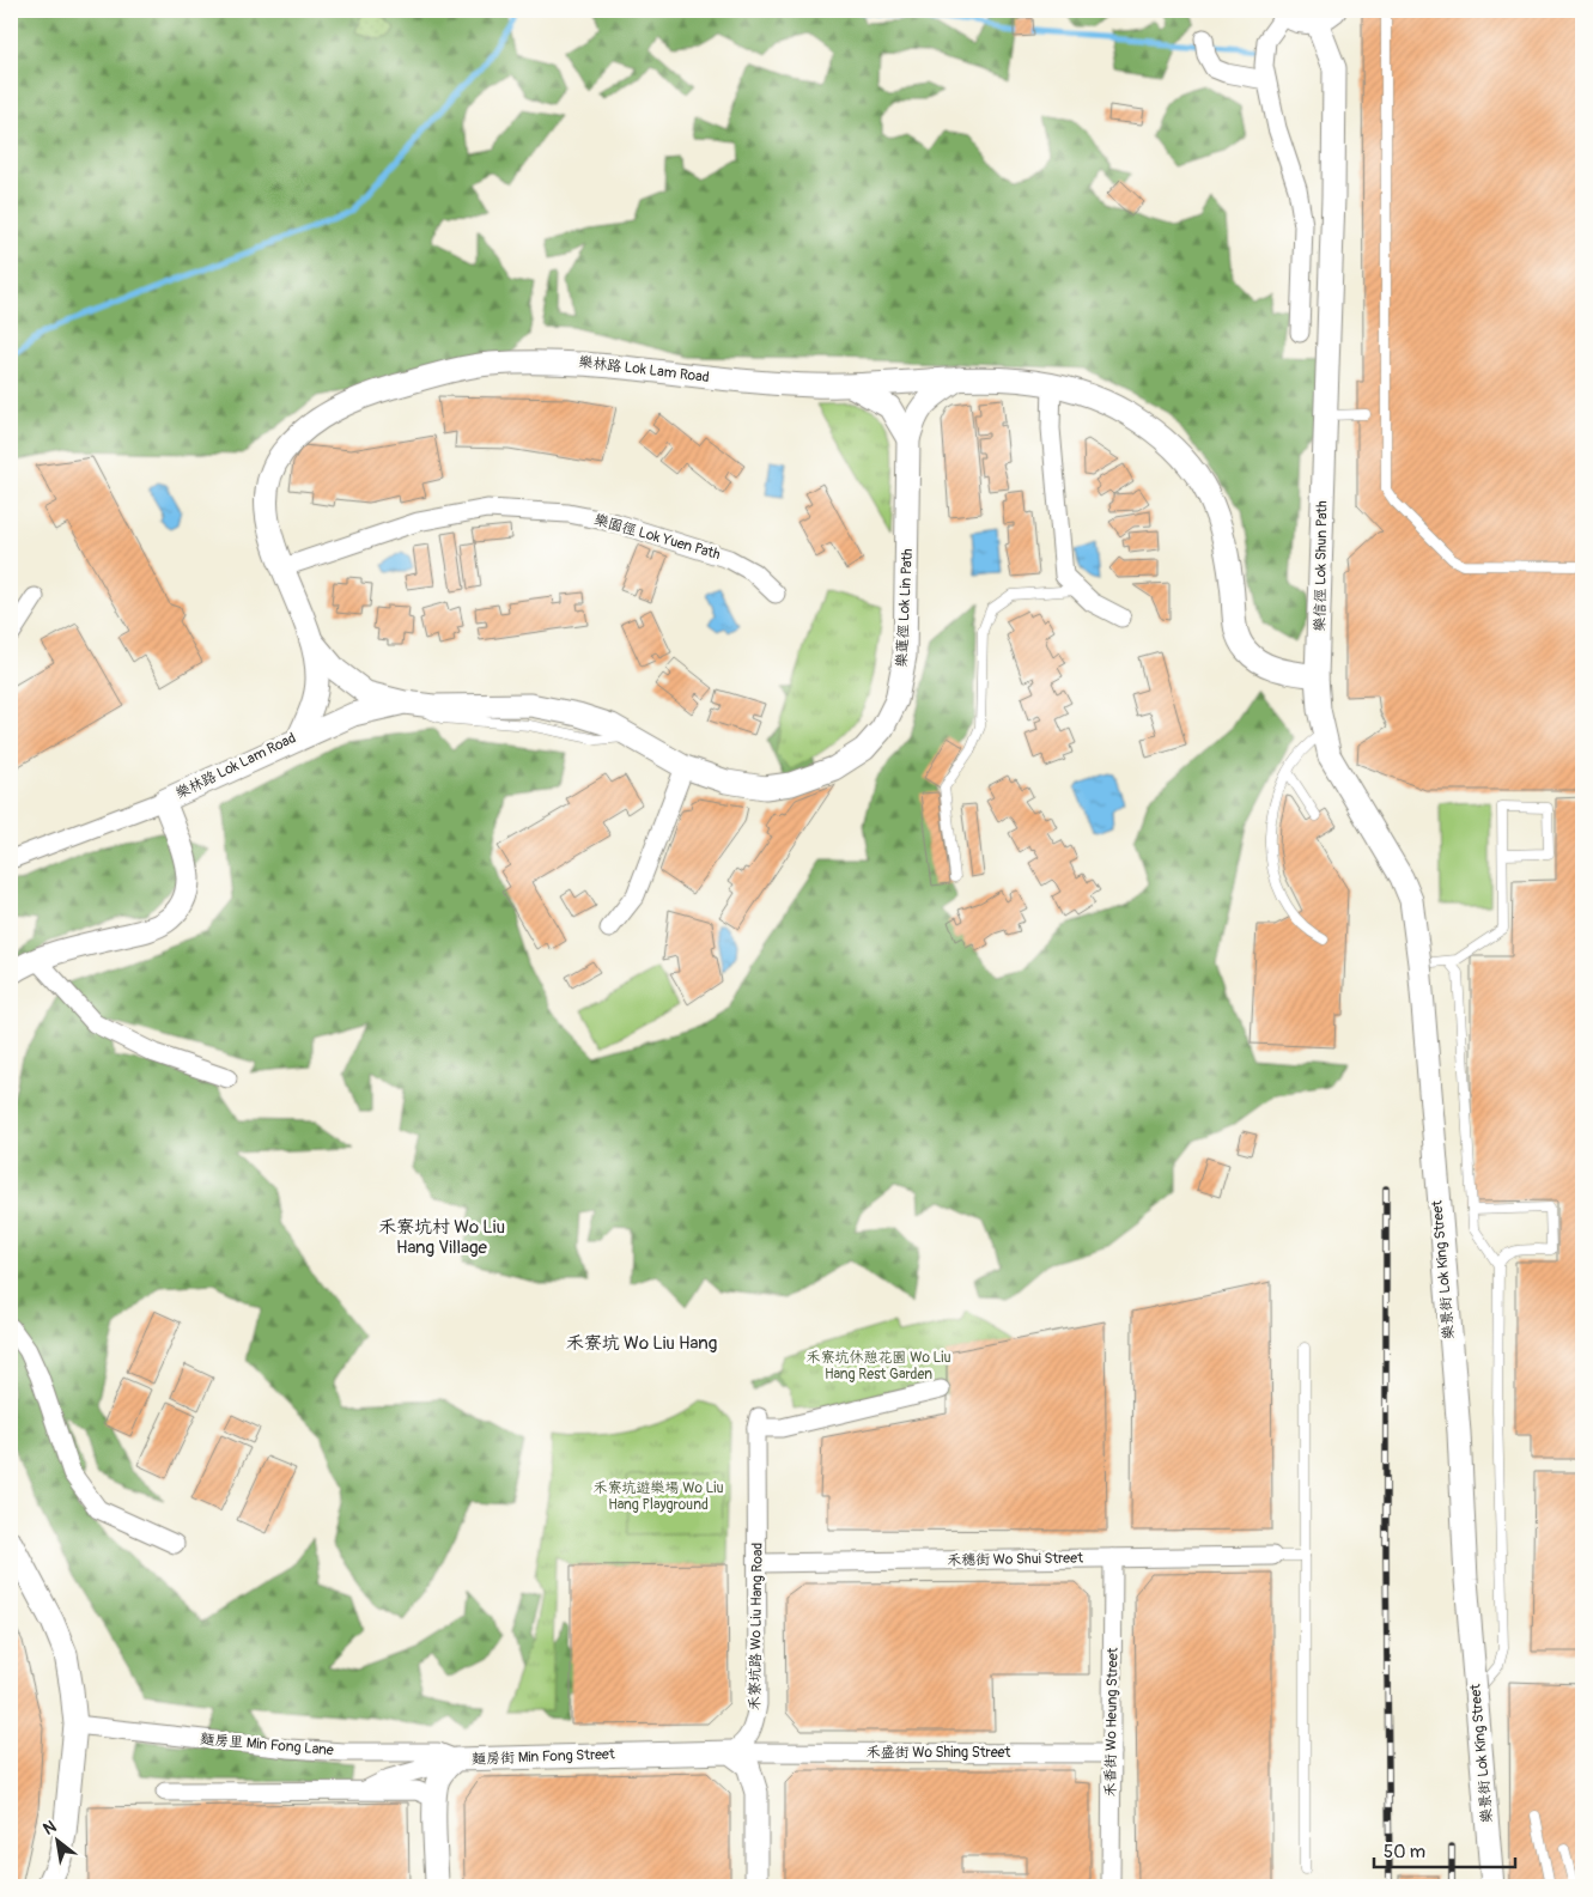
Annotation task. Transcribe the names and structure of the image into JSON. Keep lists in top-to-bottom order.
{
  "streets": {
    "street": [
      "樂林路 Lok Lam Road",
      "樂園徑 Lok Yuen Path",
      "樂信徑 Lok Shun Path",
      "樂蓮徑 Lok Lin Path",
      "樂景街 Lok King Street",
      "禾穗街 Wo Shui Street",
      "禾寮坑路 Wo Liu Hang Road",
      "禾香街 Wo Heung Street",
      "麵房里 Min Fong Lane",
      "禾盛街 Wo Shing Street",
      "麵房街 Min Fong Street"
    ]
  },
  "crossings": [
    ["樂林路 Lok Lam Road", "樂園徑 Lok Yuen Path"],
    ["樂林路 Lok Lam Road", "樂蓮徑 Lok Lin Path"],
    ["樂信徑 Lok Shun Path", "樂景街 Lok King Street"],
    ["禾穗街 Wo Shui Street", "禾寮坑路 Wo Liu Hang Road"],
    ["禾穗街 Wo Shui Street", "禾香街 Wo Heung Street"],
    ["禾寮坑路 Wo Liu Hang Road", "麵房街 Min Fong Street"],
    ["禾香街 Wo Heung Street", "禾盛街 Wo Shing Street"],
    ["麵房里 Min Fong Lane", "麵房街 Min Fong Street"],
    ["禾盛街 Wo Shing Street", "麵房街 Min Fong Street"]
  ],
  "districts": ["禾寮坑村 Wo Liu Hang Village", "禾寮坑 Wo Liu Hang"],
  "parks": ["禾寮坑休憩花園 Wo Liu Hang Rest Garden", "禾寮坑遊樂場 Wo Liu Hang Playground"],
  "scale_bar": "50 m",
  "north": "top left"
}
